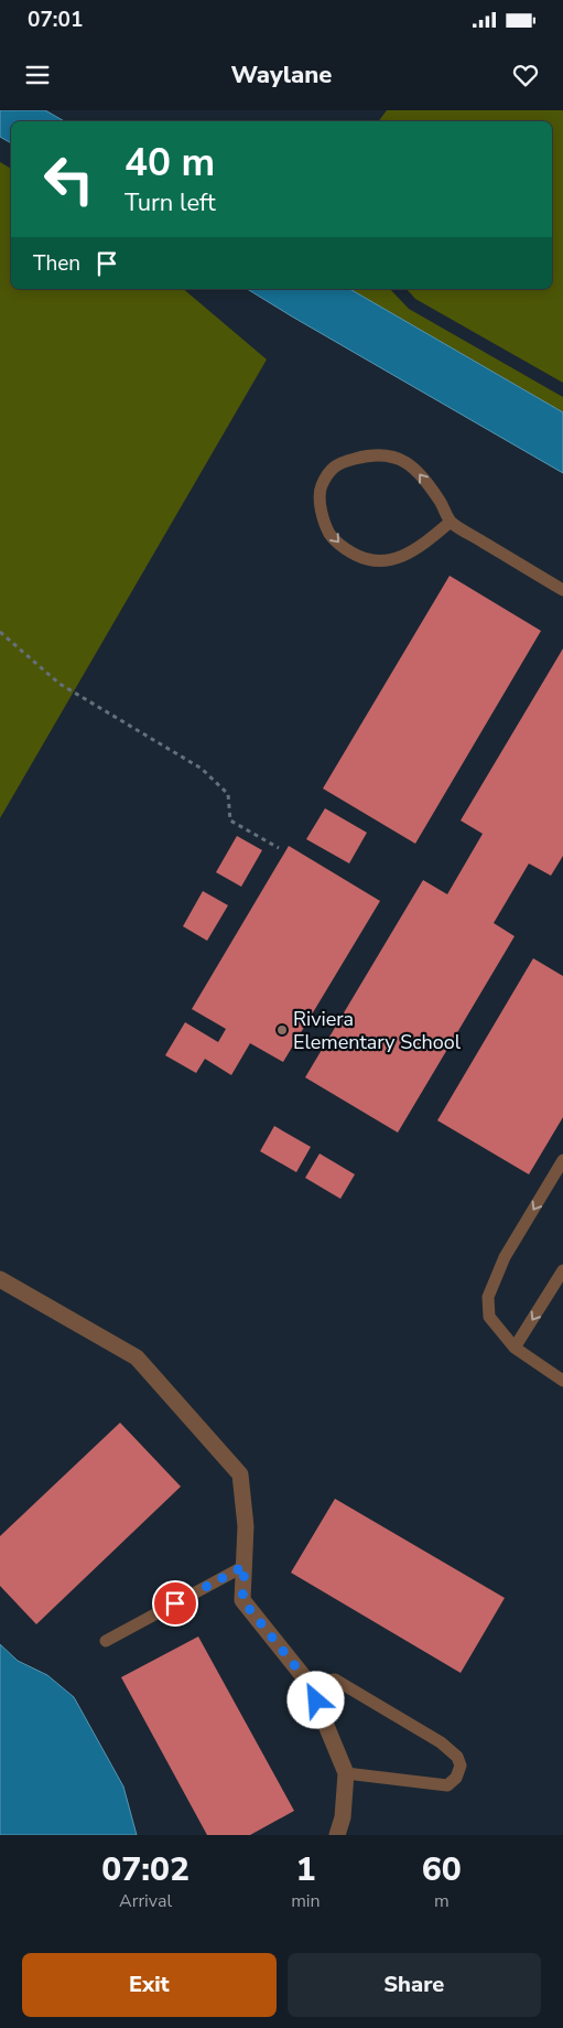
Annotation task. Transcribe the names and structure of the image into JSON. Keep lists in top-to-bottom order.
{
  "places": ["Riviera Elementary School"],
  "page": {
    "status": "07:01",
    "header": "Waylane",
    "turn": ["40 m", "Turn left"],
    "then": "Then",
    "eta": [
      "07:02",
      "Arrival",
      "1",
      "min",
      "60",
      "m"
    ],
    "buttons": ["Exit", "Share"]
  }
}
